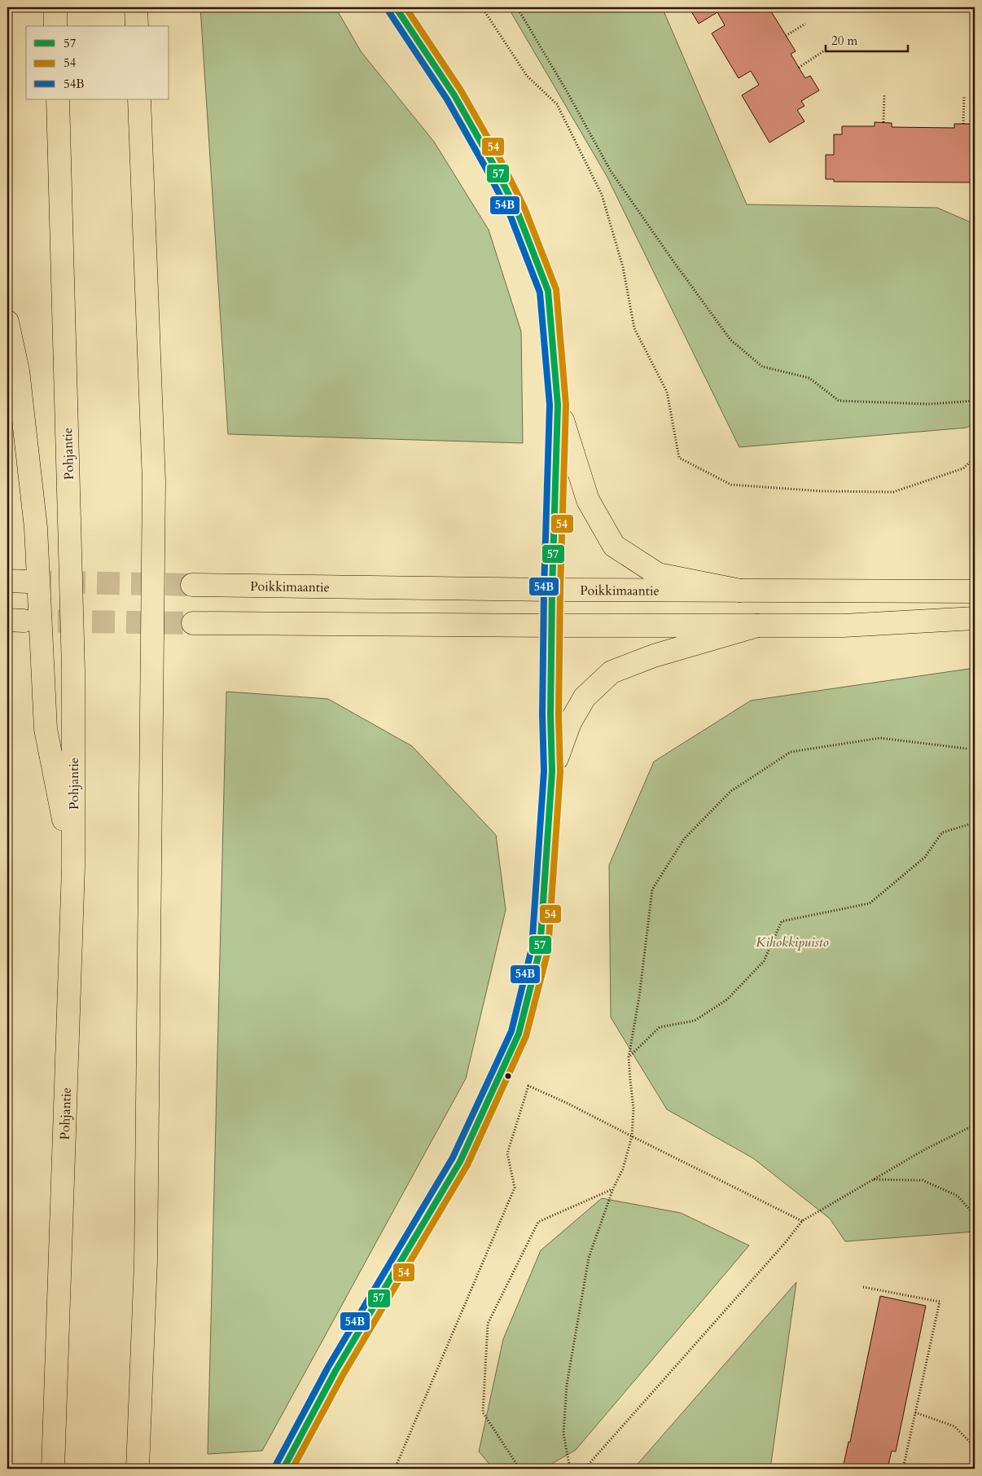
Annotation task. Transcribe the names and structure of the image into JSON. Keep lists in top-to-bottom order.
{
  "streets": {
    "main road": ["Pohjantie", "Poikkimaantie"]
  },
  "parks": ["Kihokkipuisto"],
  "lines": ["transit line 57", "transit line 54", "transit line 54B"],
  "legend": ["57", "54", "54B"],
  "scale_bar": "20 m"
}
